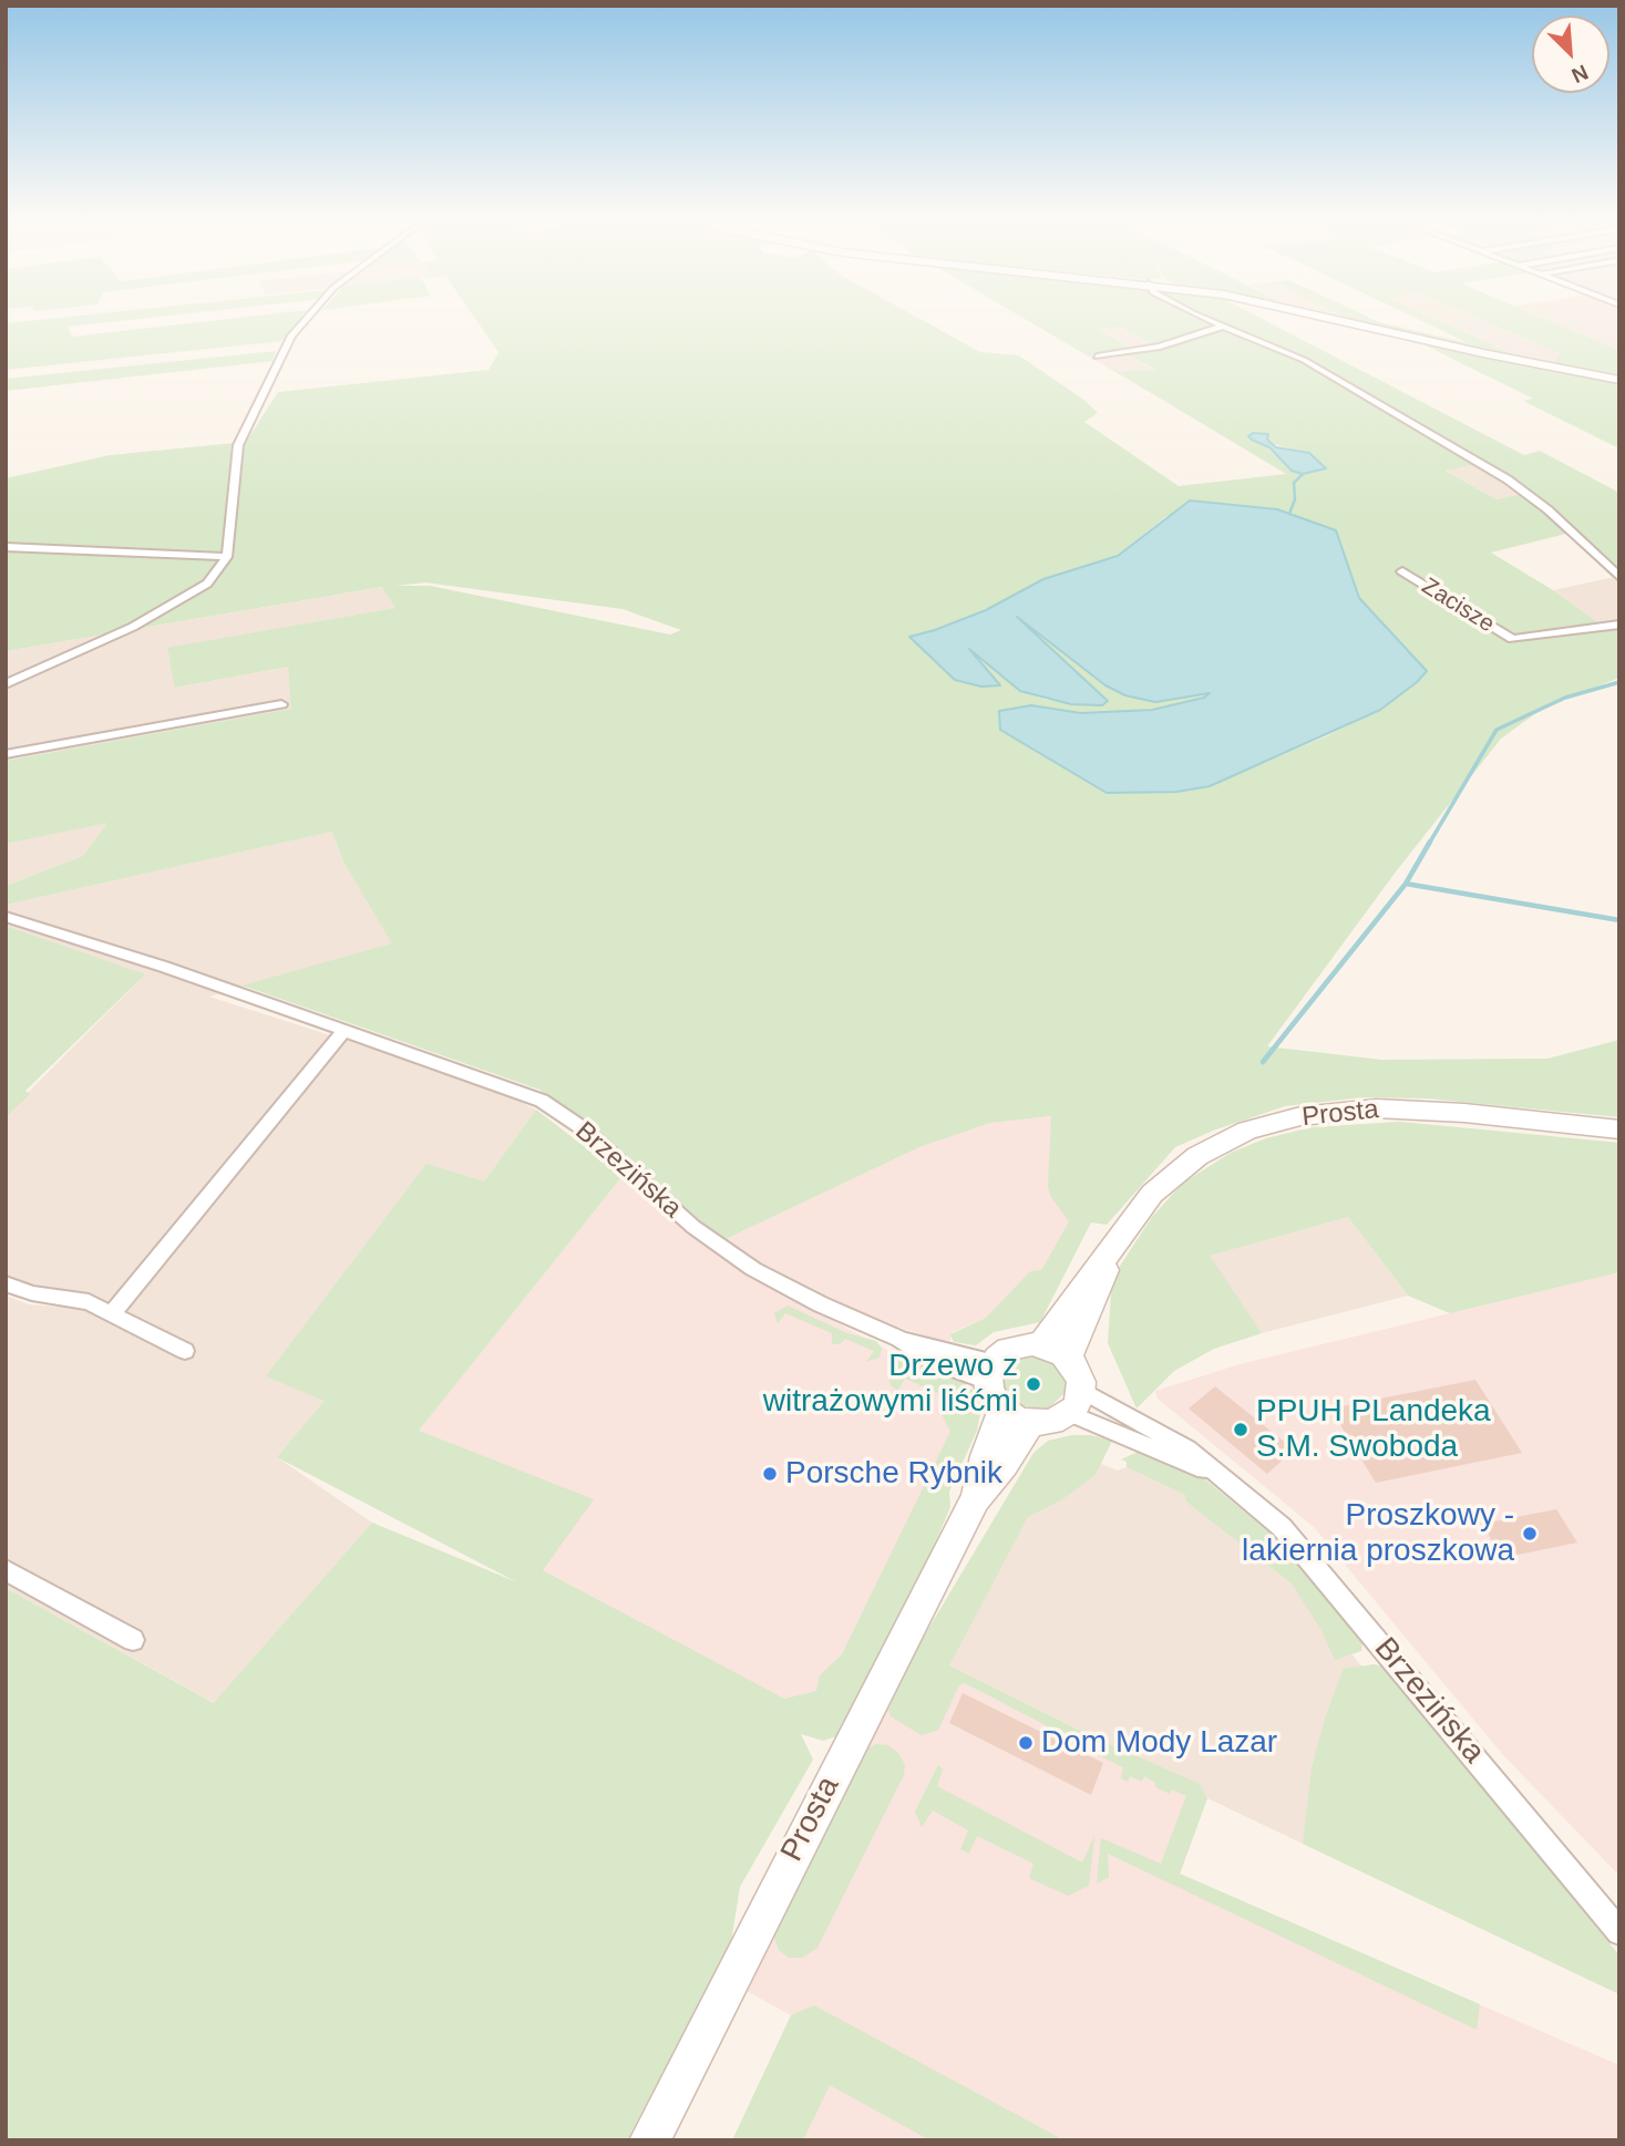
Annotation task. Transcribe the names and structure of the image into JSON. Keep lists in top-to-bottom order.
{
  "streets": {
    "street": ["Zacisze", "Prosta", "Brzezińska"]
  },
  "crossings": [
    ["Prosta", "Brzezińska"]
  ],
  "places": [
    "Drzewo z witrażowymi liśćmi",
    "PPUH PLandeka S.M. Swoboda",
    "Porsche Rybnik",
    "Proszkowy - lakiernia proszkowa",
    "Dom Mody Lazar"
  ],
  "north": "bottom right"
}
